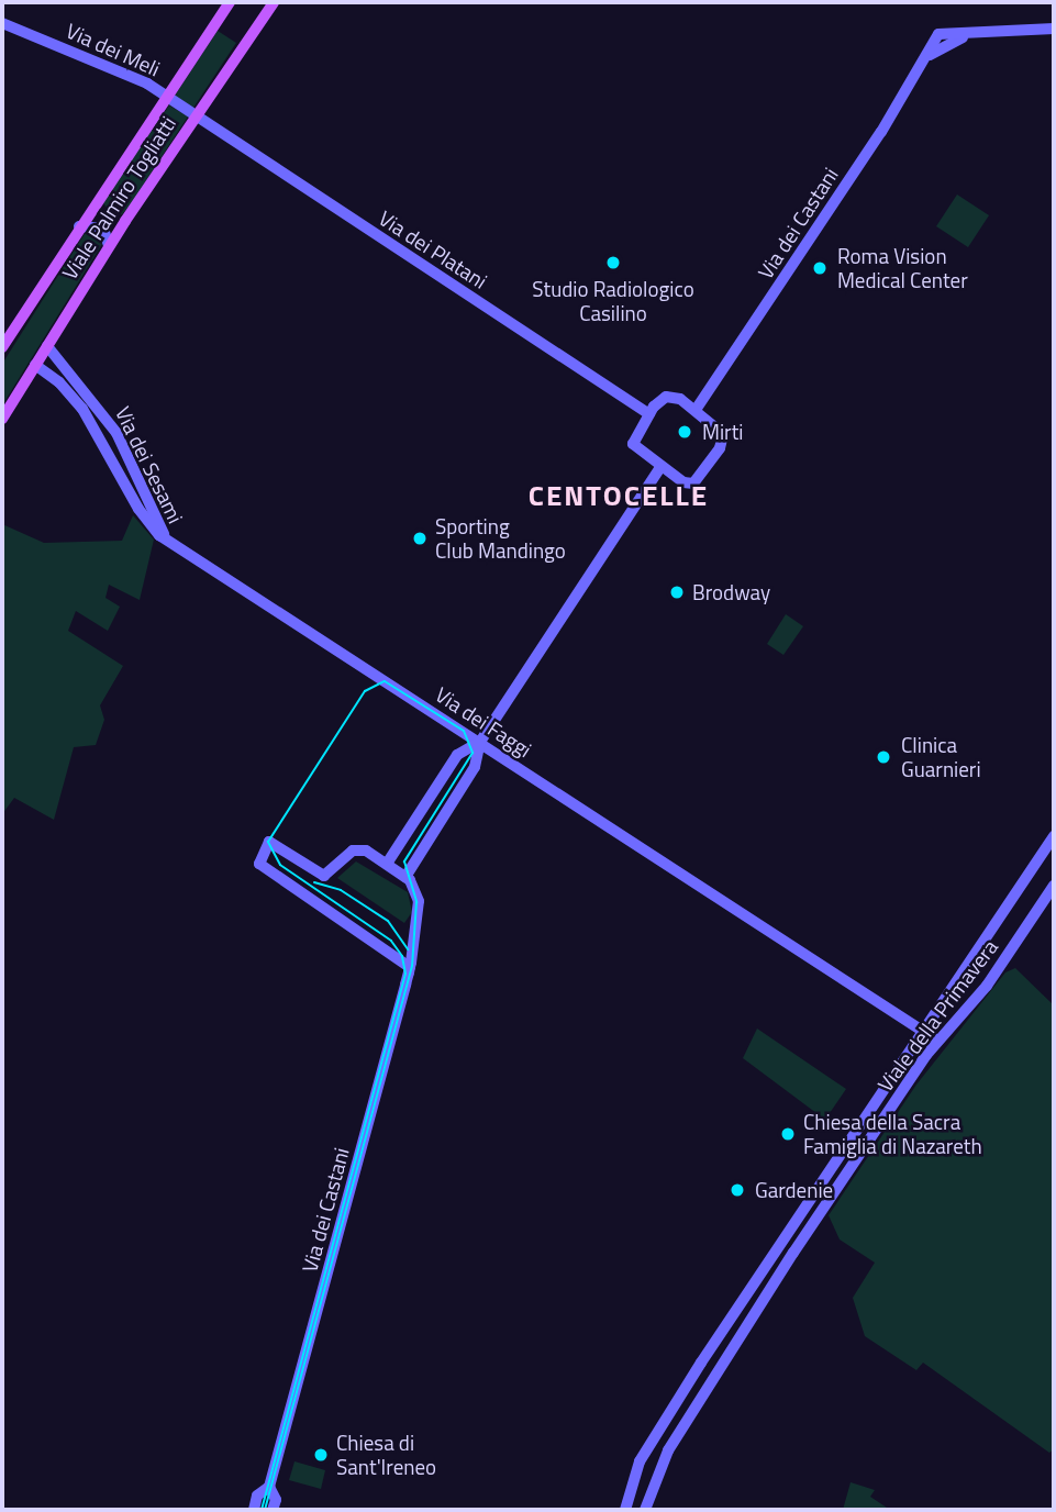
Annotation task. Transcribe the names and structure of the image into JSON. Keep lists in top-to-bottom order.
{
  "streets": {
    "main road": ["Viale Palmiro Togliatti"],
    "street": [
      "Via dei Meli",
      "Via dei Castani",
      "Via dei Platani",
      "Via dei Sesami",
      "Via dei Faggi",
      "Viale della Primavera"
    ]
  },
  "crossings": [
    ["Via dei Meli", "Viale Palmiro Togliatti"],
    ["Via dei Meli", "Via dei Platani"],
    ["Viale Palmiro Togliatti", "Via dei Platani"],
    ["Viale Palmiro Togliatti", "Via dei Sesami"],
    ["Via dei Castani", "Via dei Platani"],
    ["Via dei Sesami", "Via dei Faggi"],
    ["Via dei Faggi", "Viale della Primavera"]
  ],
  "districts": ["CENTOCELLE"],
  "places": [
    "Studio Radiologico Casilino",
    "Roma Vision Medical Center",
    "Mirti",
    "Sporting Club Mandingo",
    "Brodway",
    "Clinica Guarnieri",
    "Chiesa della Sacra Famiglia di Nazareth",
    "Gardenie",
    "Chiesa di Sant'Ireneo"
  ]
}
